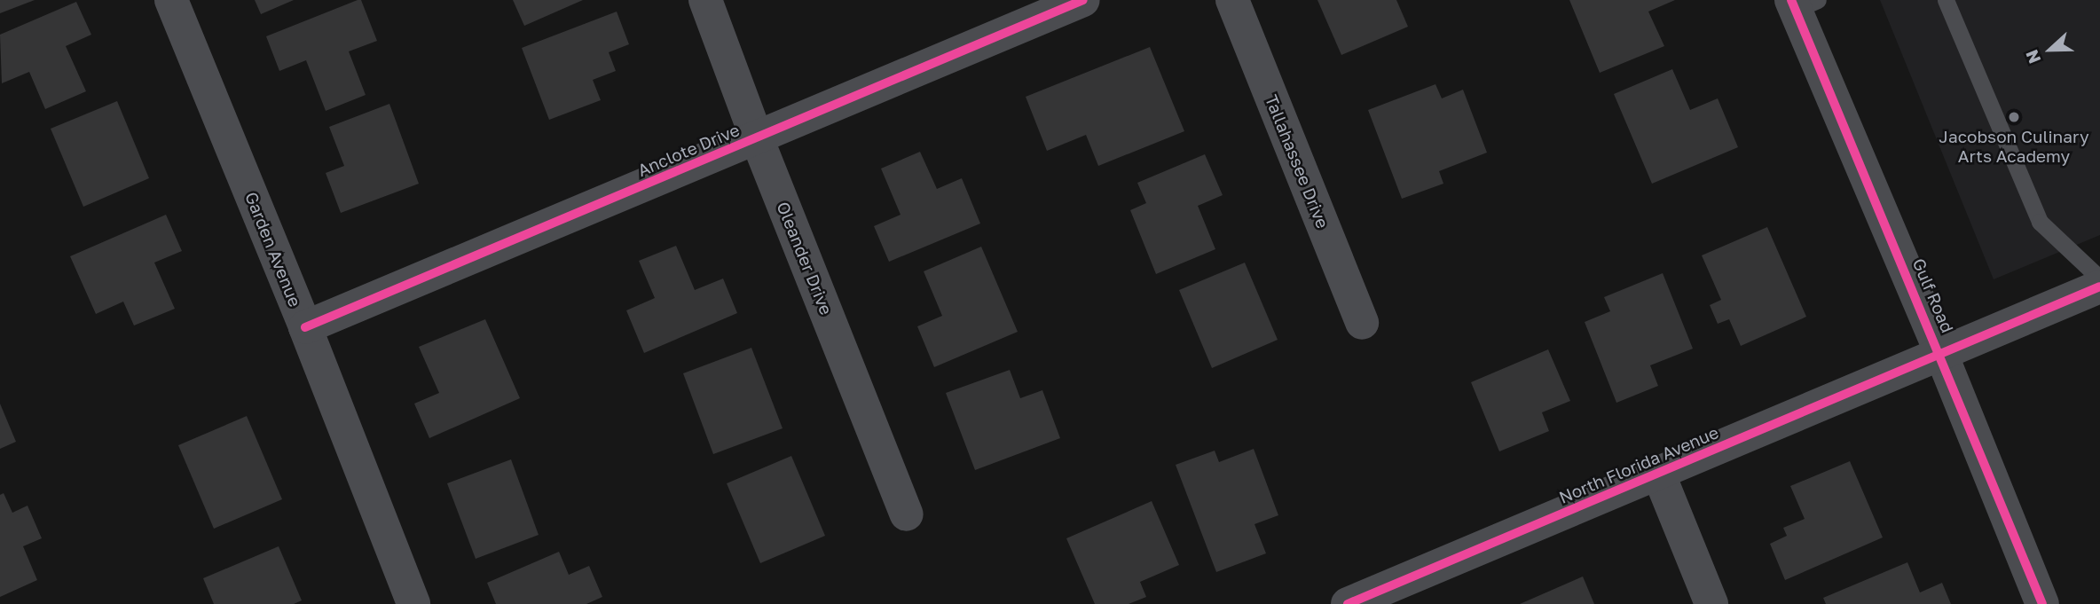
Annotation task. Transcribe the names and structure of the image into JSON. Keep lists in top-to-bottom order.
{
  "streets": {
    "street": [
      "Anclote Drive",
      "Tallahassee Drive",
      "Garden Avenue",
      "Oleander Drive",
      "Gulf Road",
      "North Florida Avenue"
    ]
  },
  "crossings": [
    ["Anclote Drive", "Garden Avenue"],
    ["Anclote Drive", "Oleander Drive"],
    ["Gulf Road", "North Florida Avenue"]
  ],
  "places": ["Jacobson Culinary Arts Academy"],
  "north": "left"
}
